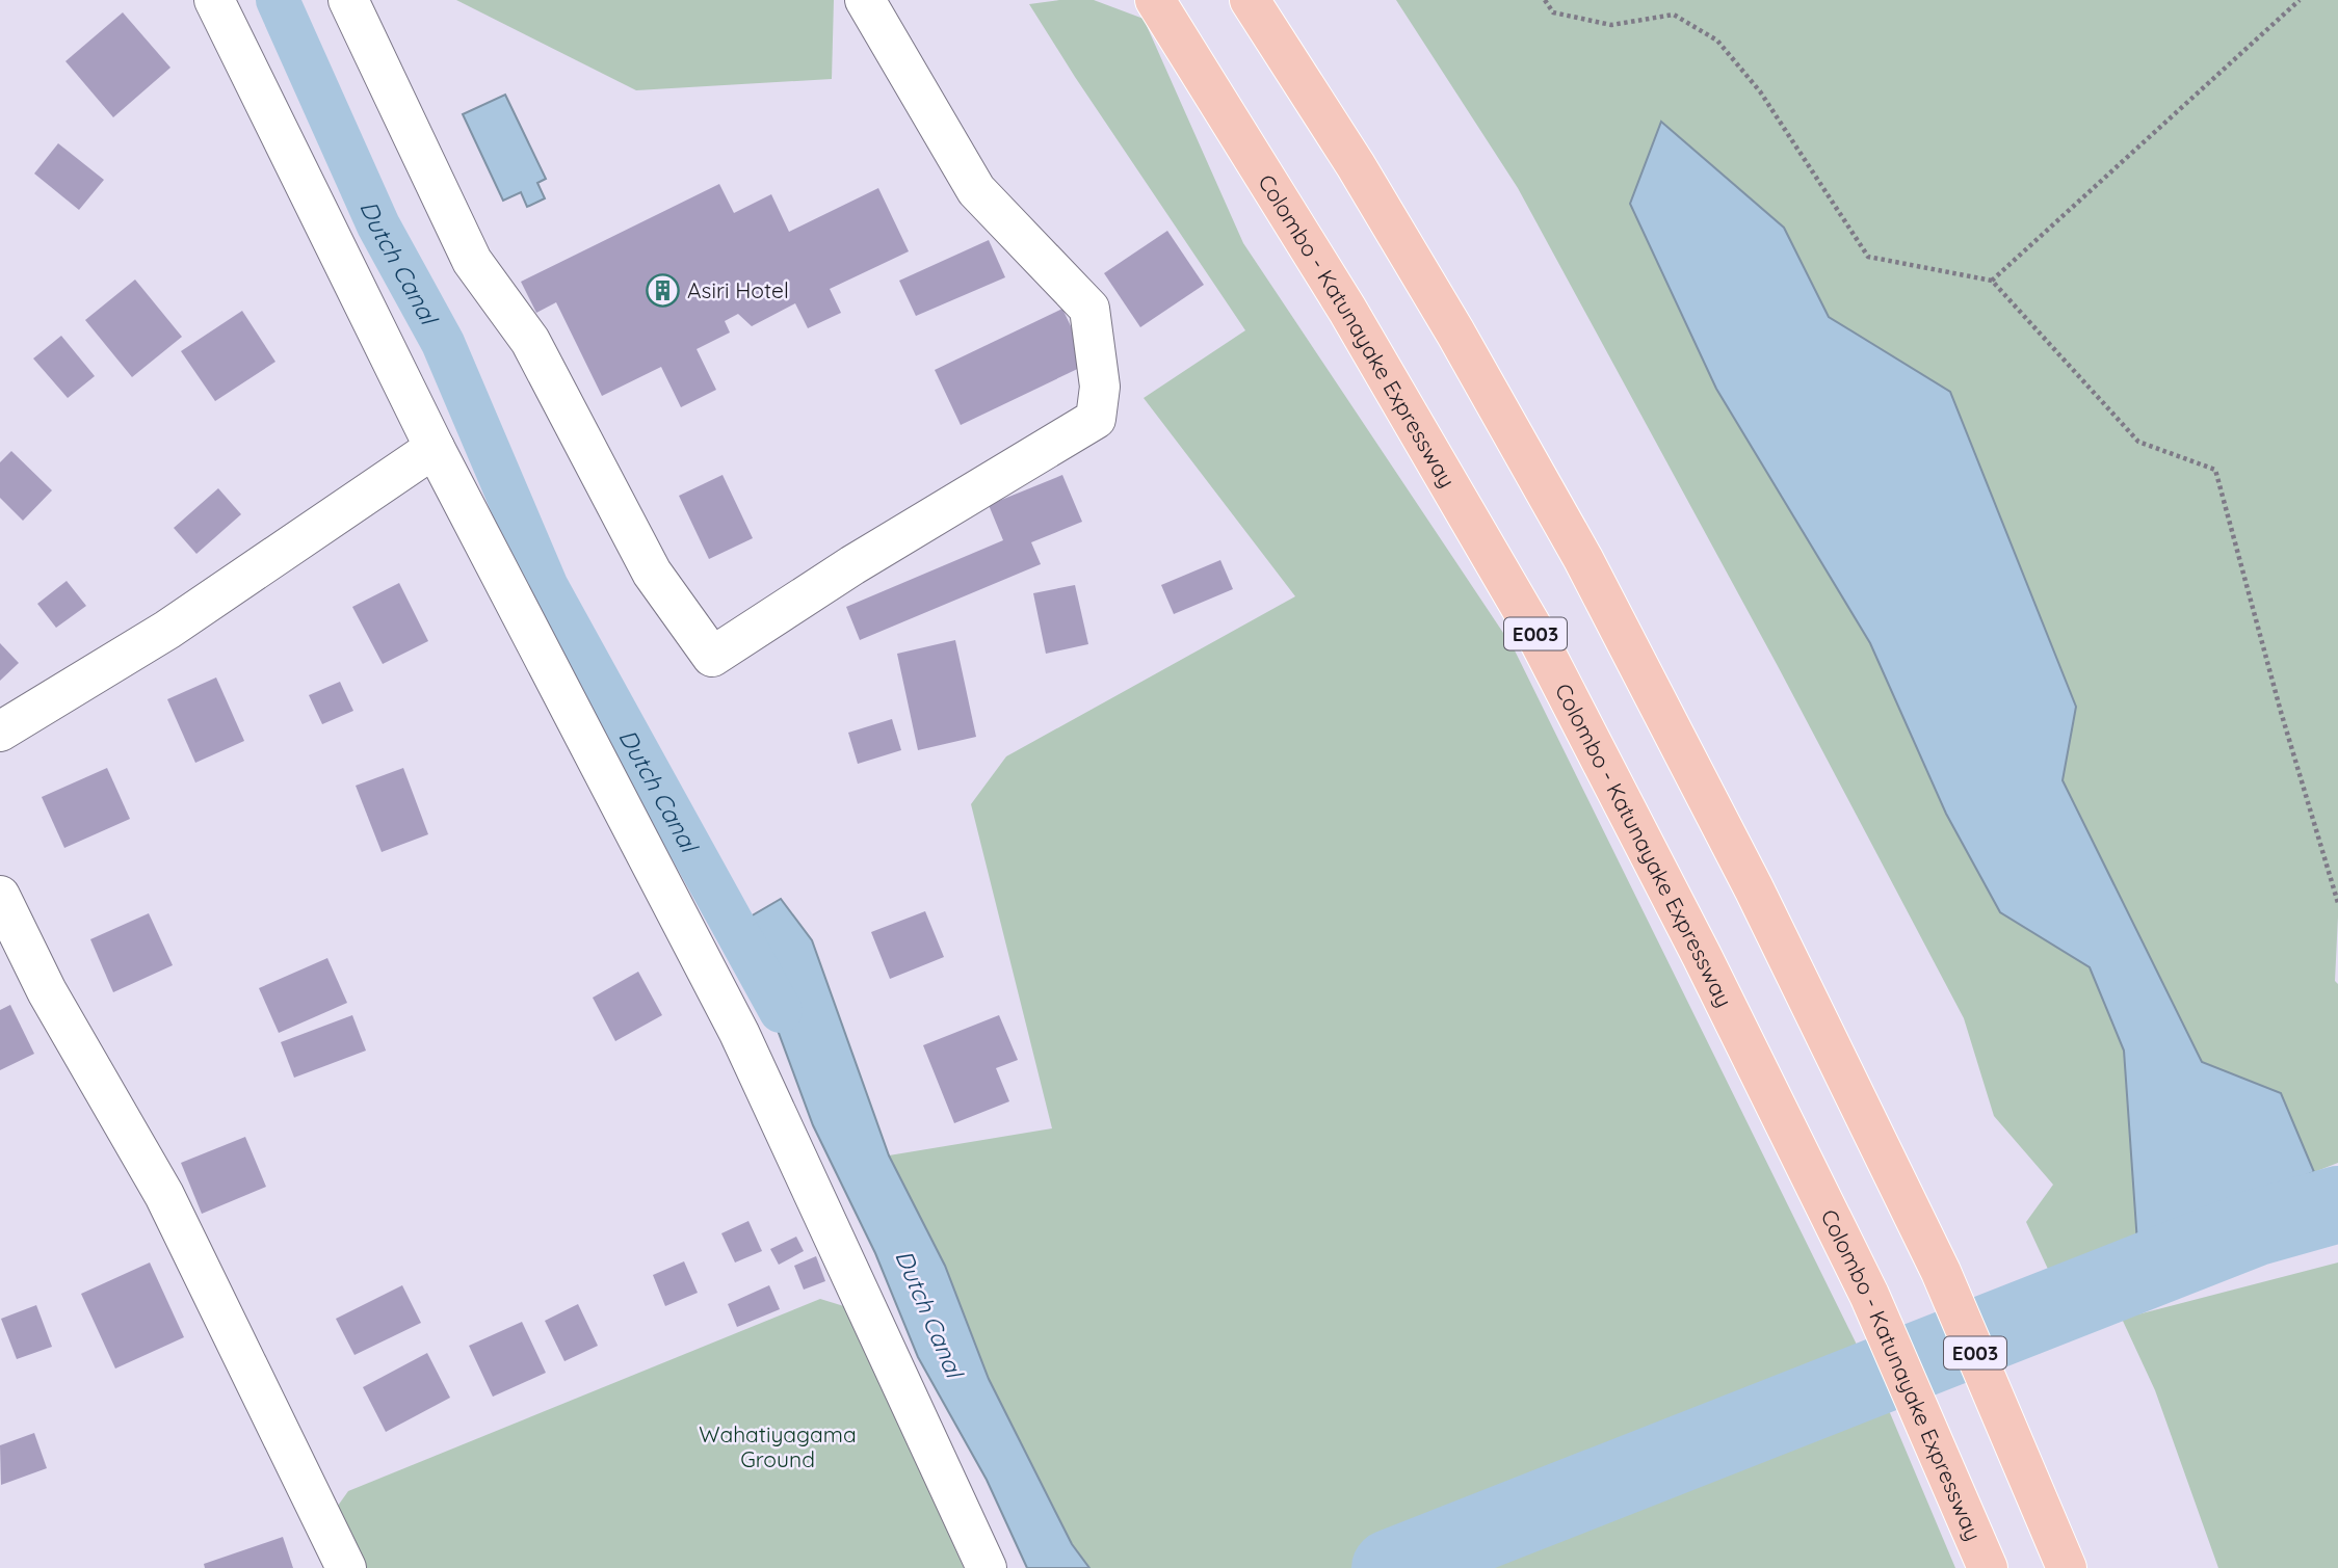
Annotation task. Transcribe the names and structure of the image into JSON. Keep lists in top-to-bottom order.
{
  "streets": {
    "highway": ["Colombo - Katunayake Expressway", "E003"]
  },
  "water": ["Dutch Canal"],
  "parks": ["Wahatiyagama Ground"],
  "places": {
    "building": ["Asiri Hotel"]
  }
}
